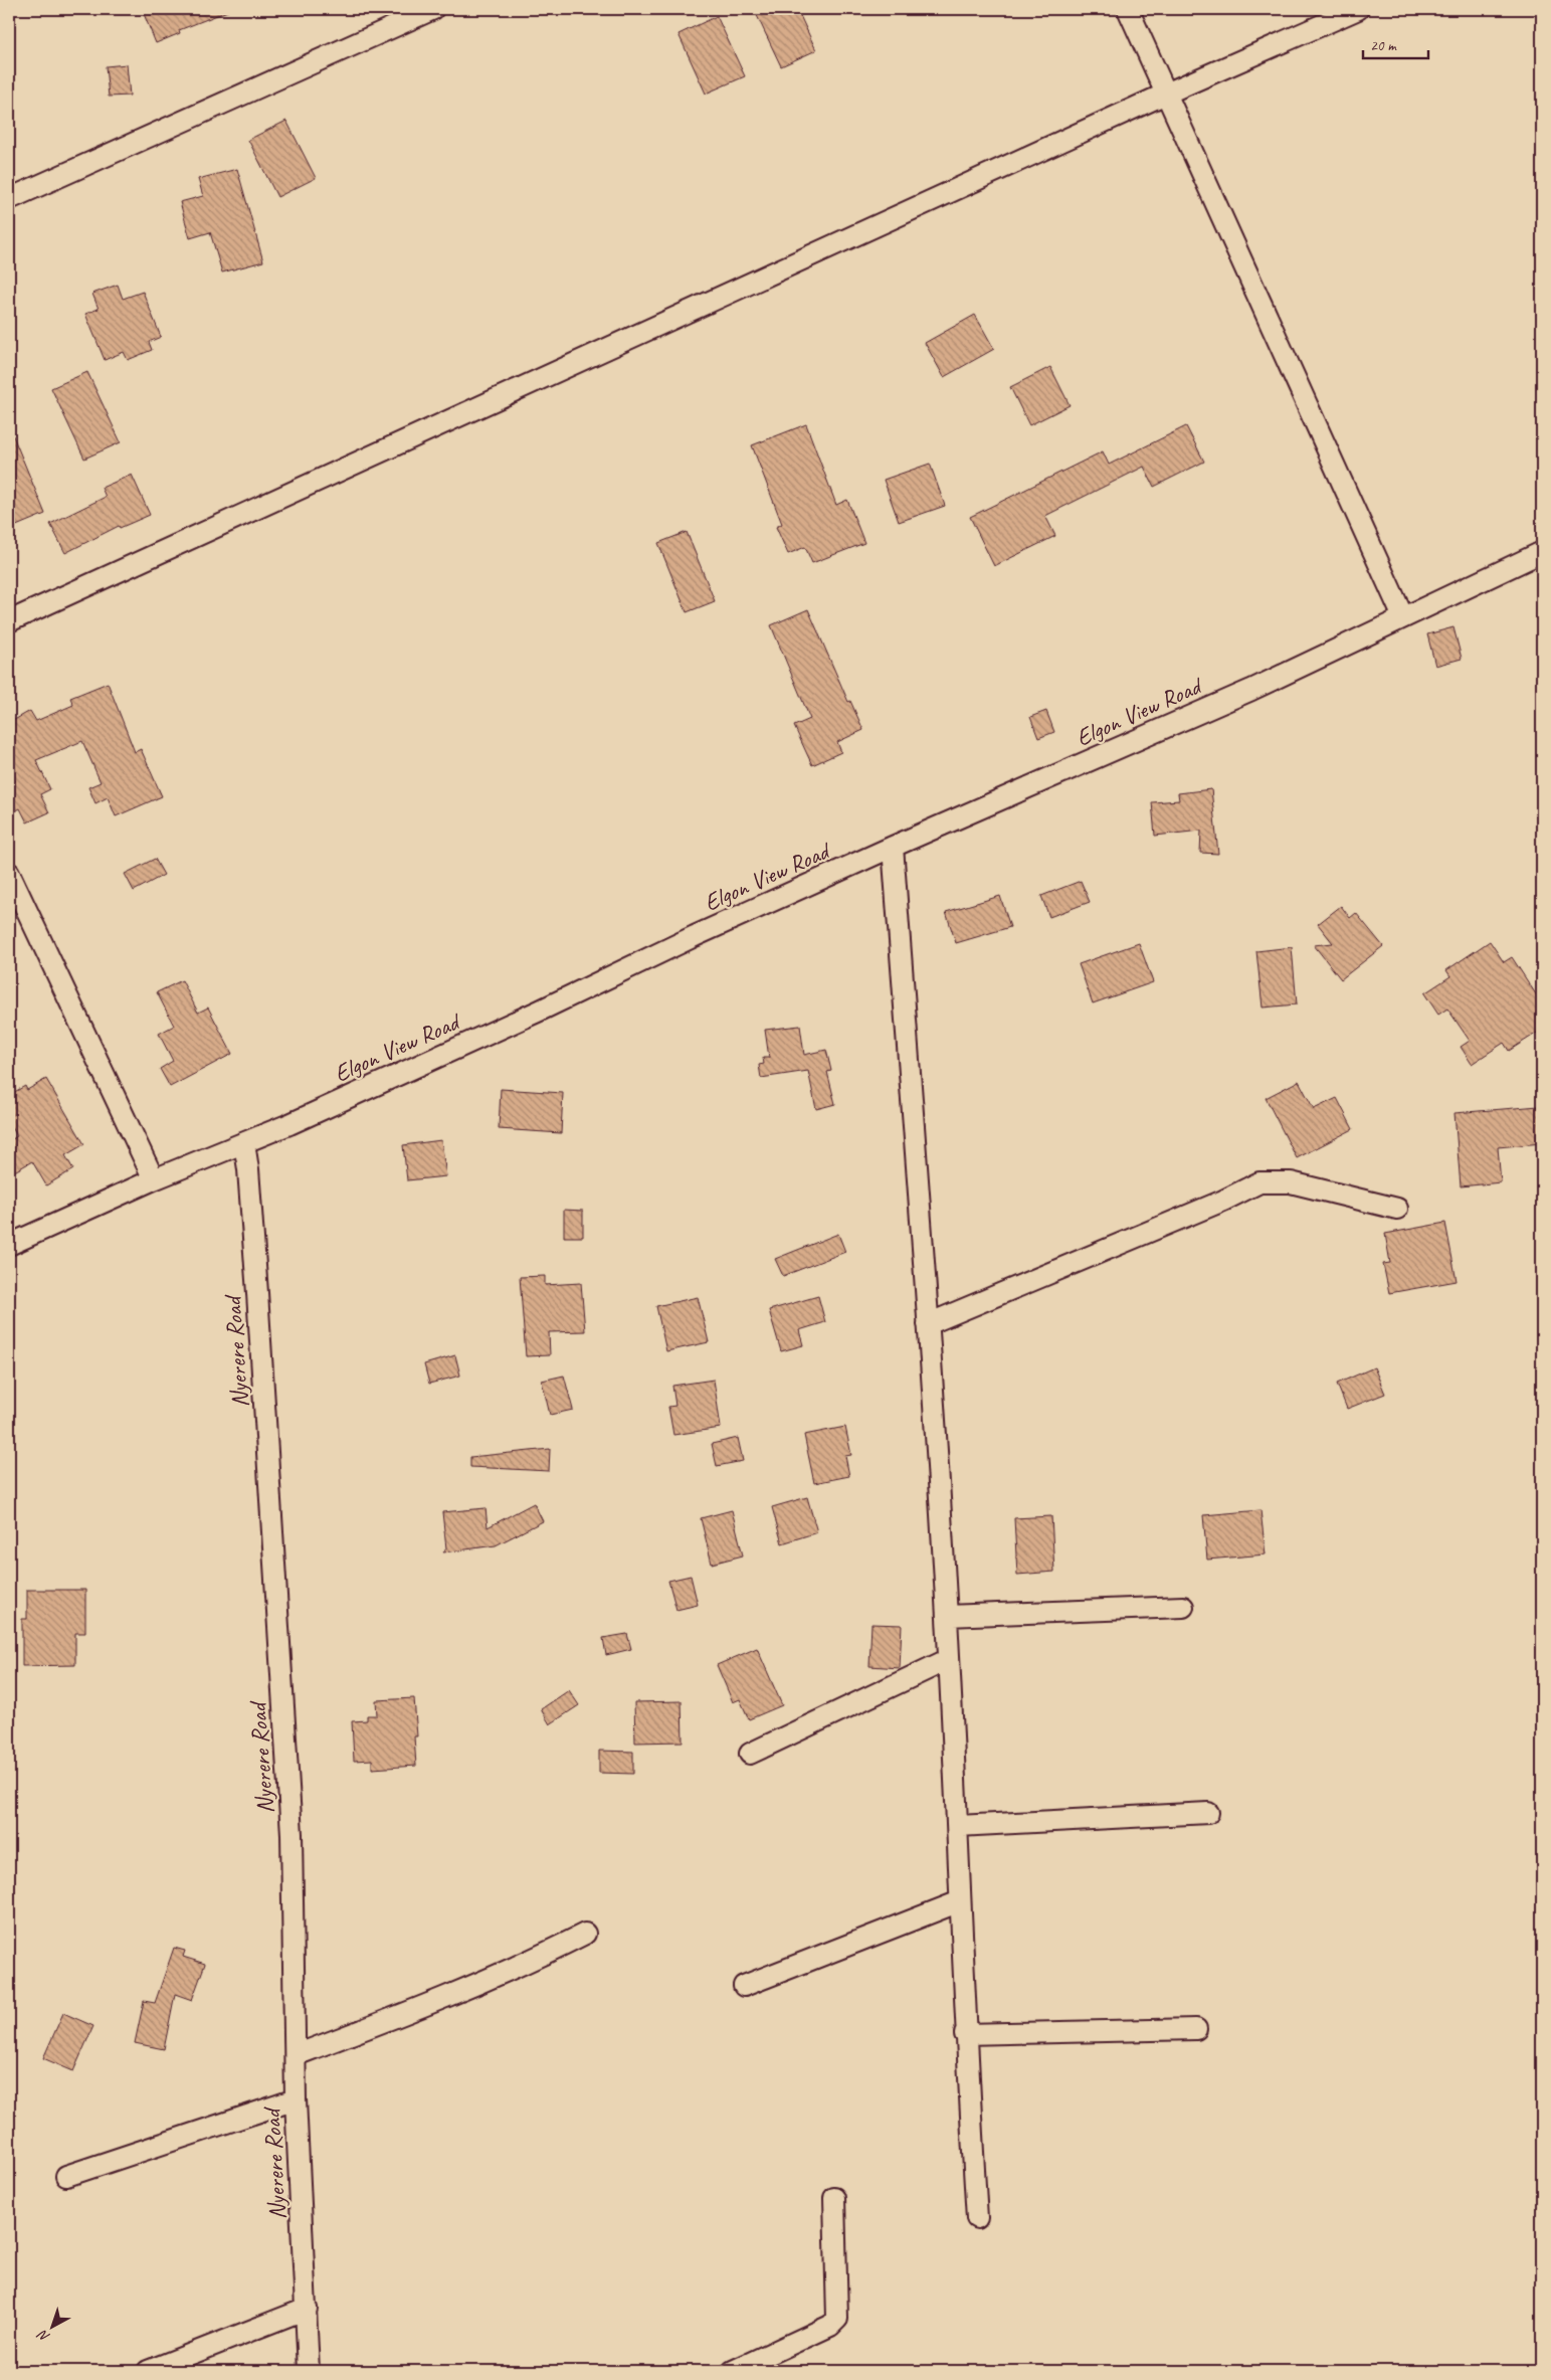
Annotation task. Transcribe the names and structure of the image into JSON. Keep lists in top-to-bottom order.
{
  "streets": {
    "street": ["Elgon View Road", "Nyerere Road"]
  },
  "crossings": [
    ["Elgon View Road", "Nyerere Road"]
  ],
  "scale_bar": "20 m",
  "north": "bottom left"
}
